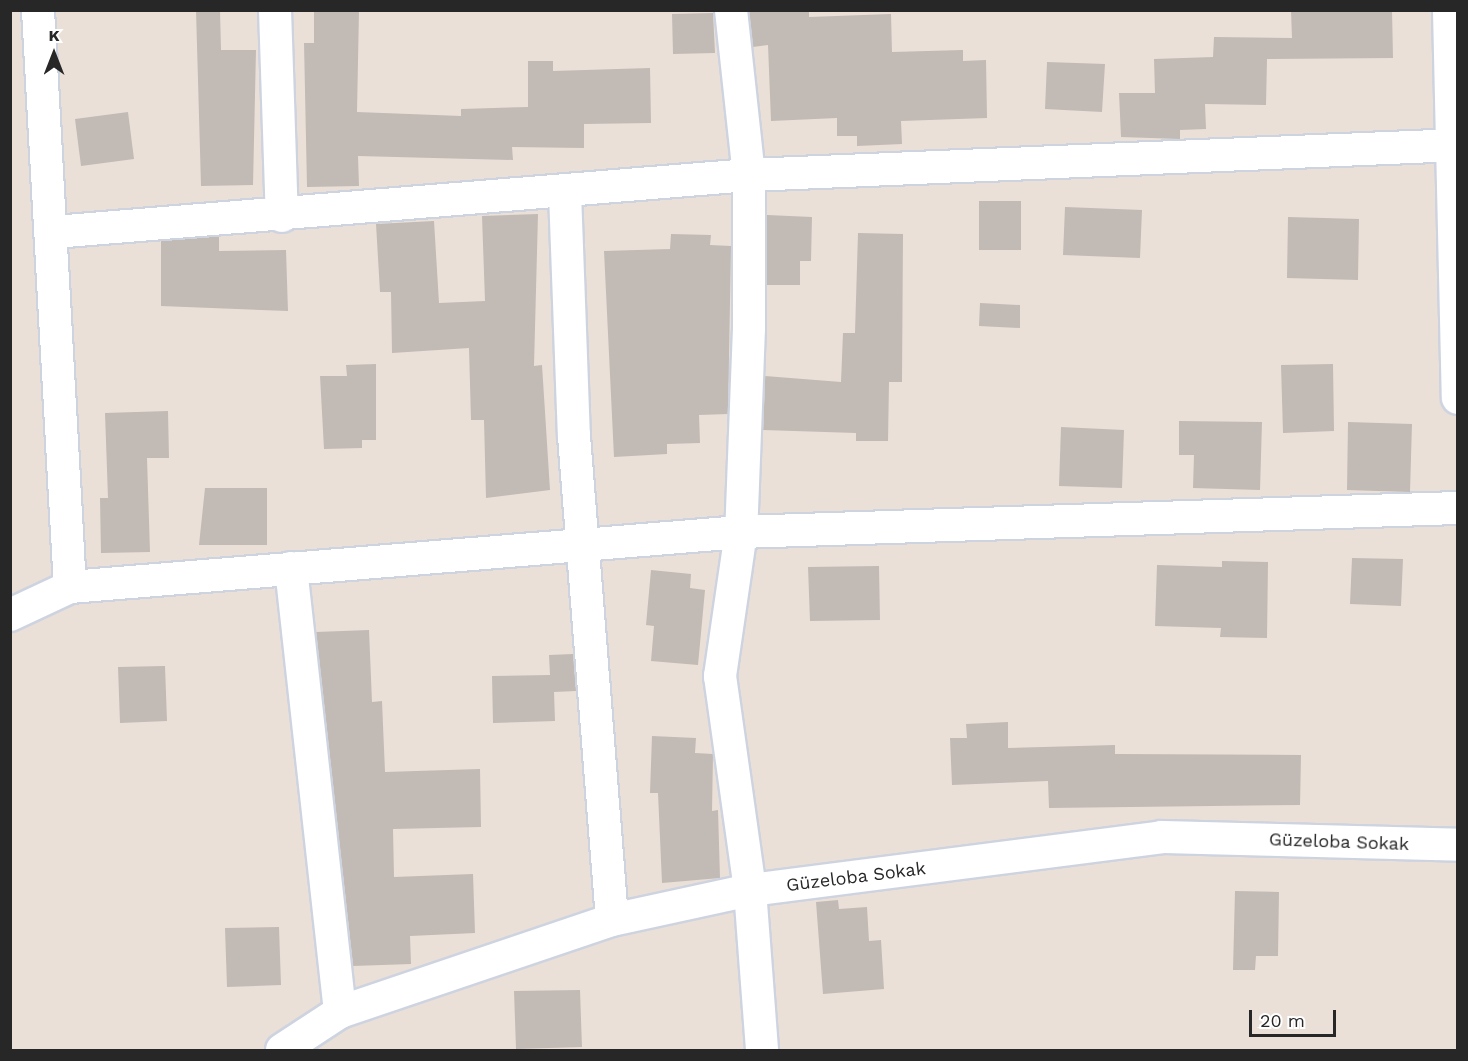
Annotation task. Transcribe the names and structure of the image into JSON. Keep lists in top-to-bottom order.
{
  "streets": {
    "street": ["Güzeloba Sokak"]
  },
  "scale_bar": "20 m",
  "north": "top"
}
